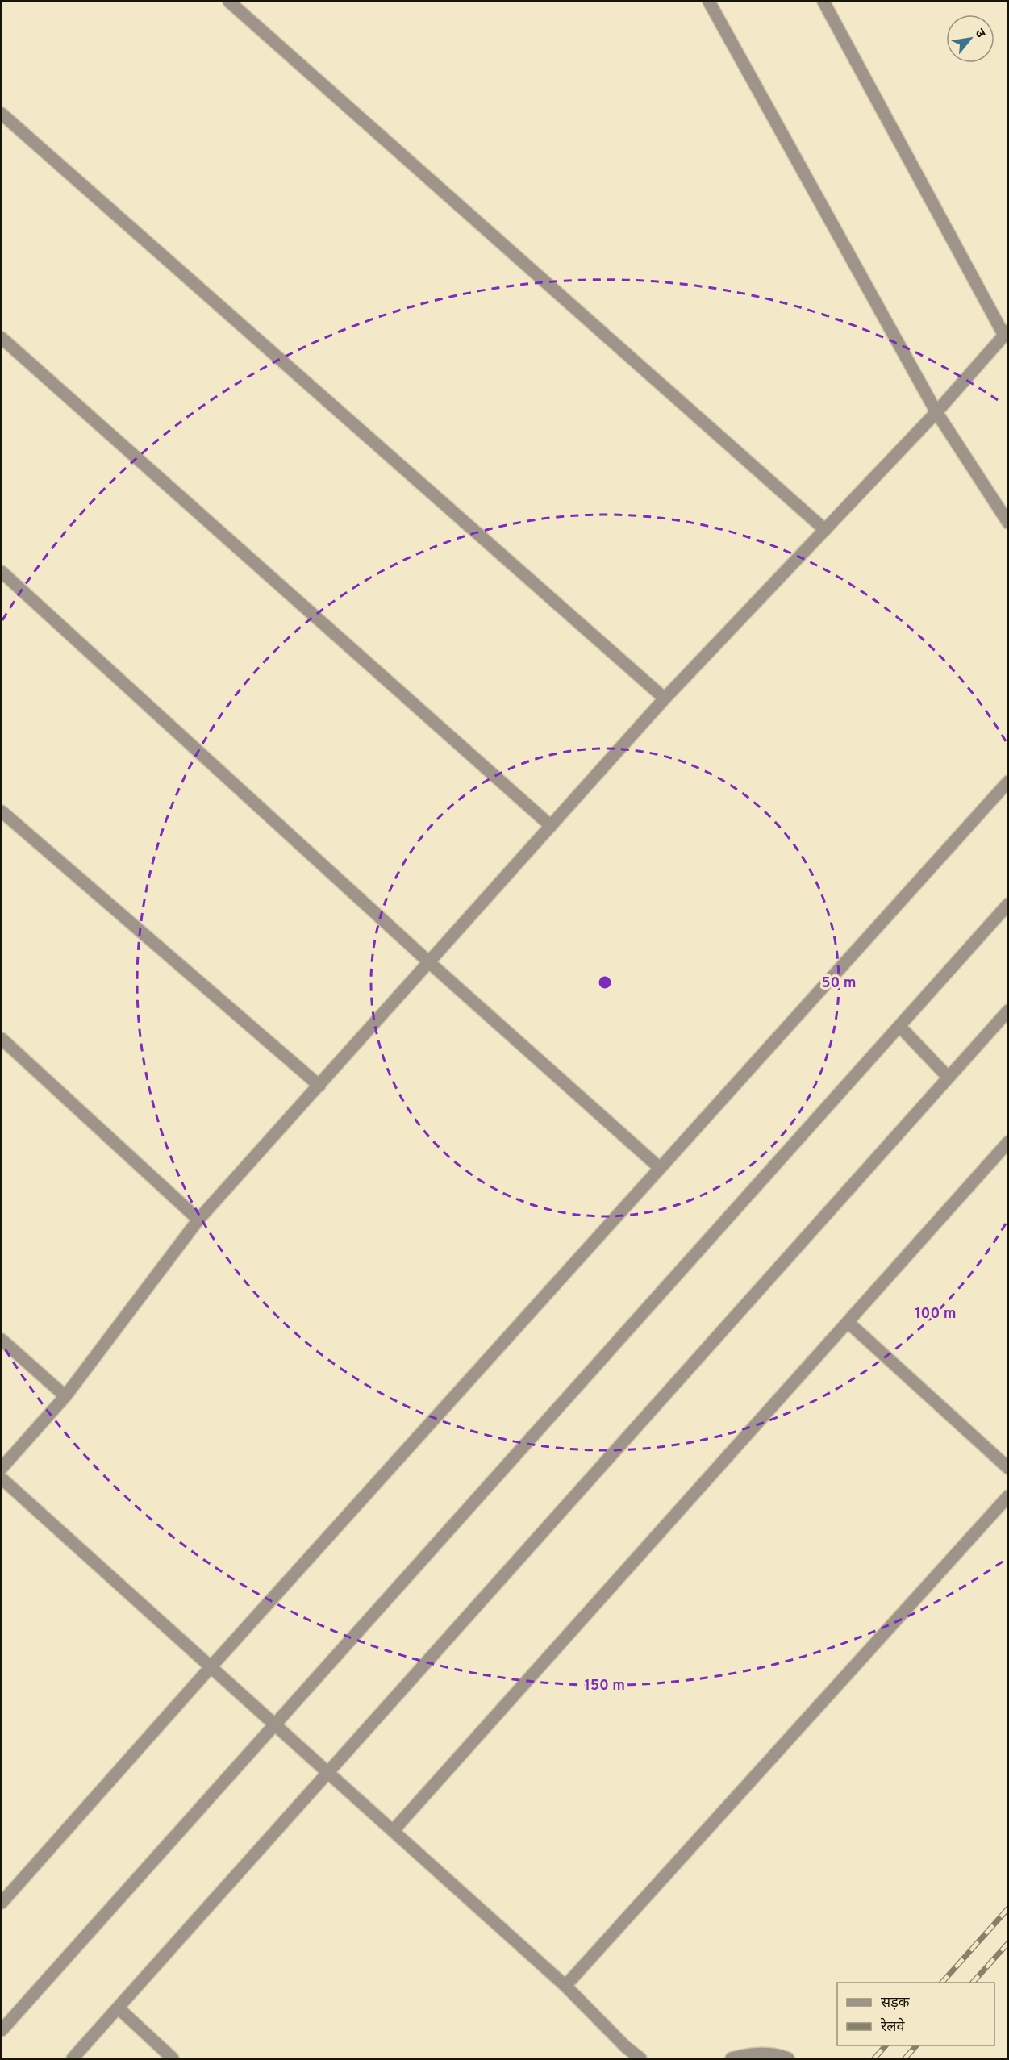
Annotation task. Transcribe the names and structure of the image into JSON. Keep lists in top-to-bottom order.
{
  "legend": ["सड़क", "रेलवे"],
  "north": "top right",
  "rings": ["50 m", "100 m", "150 m"]
}
